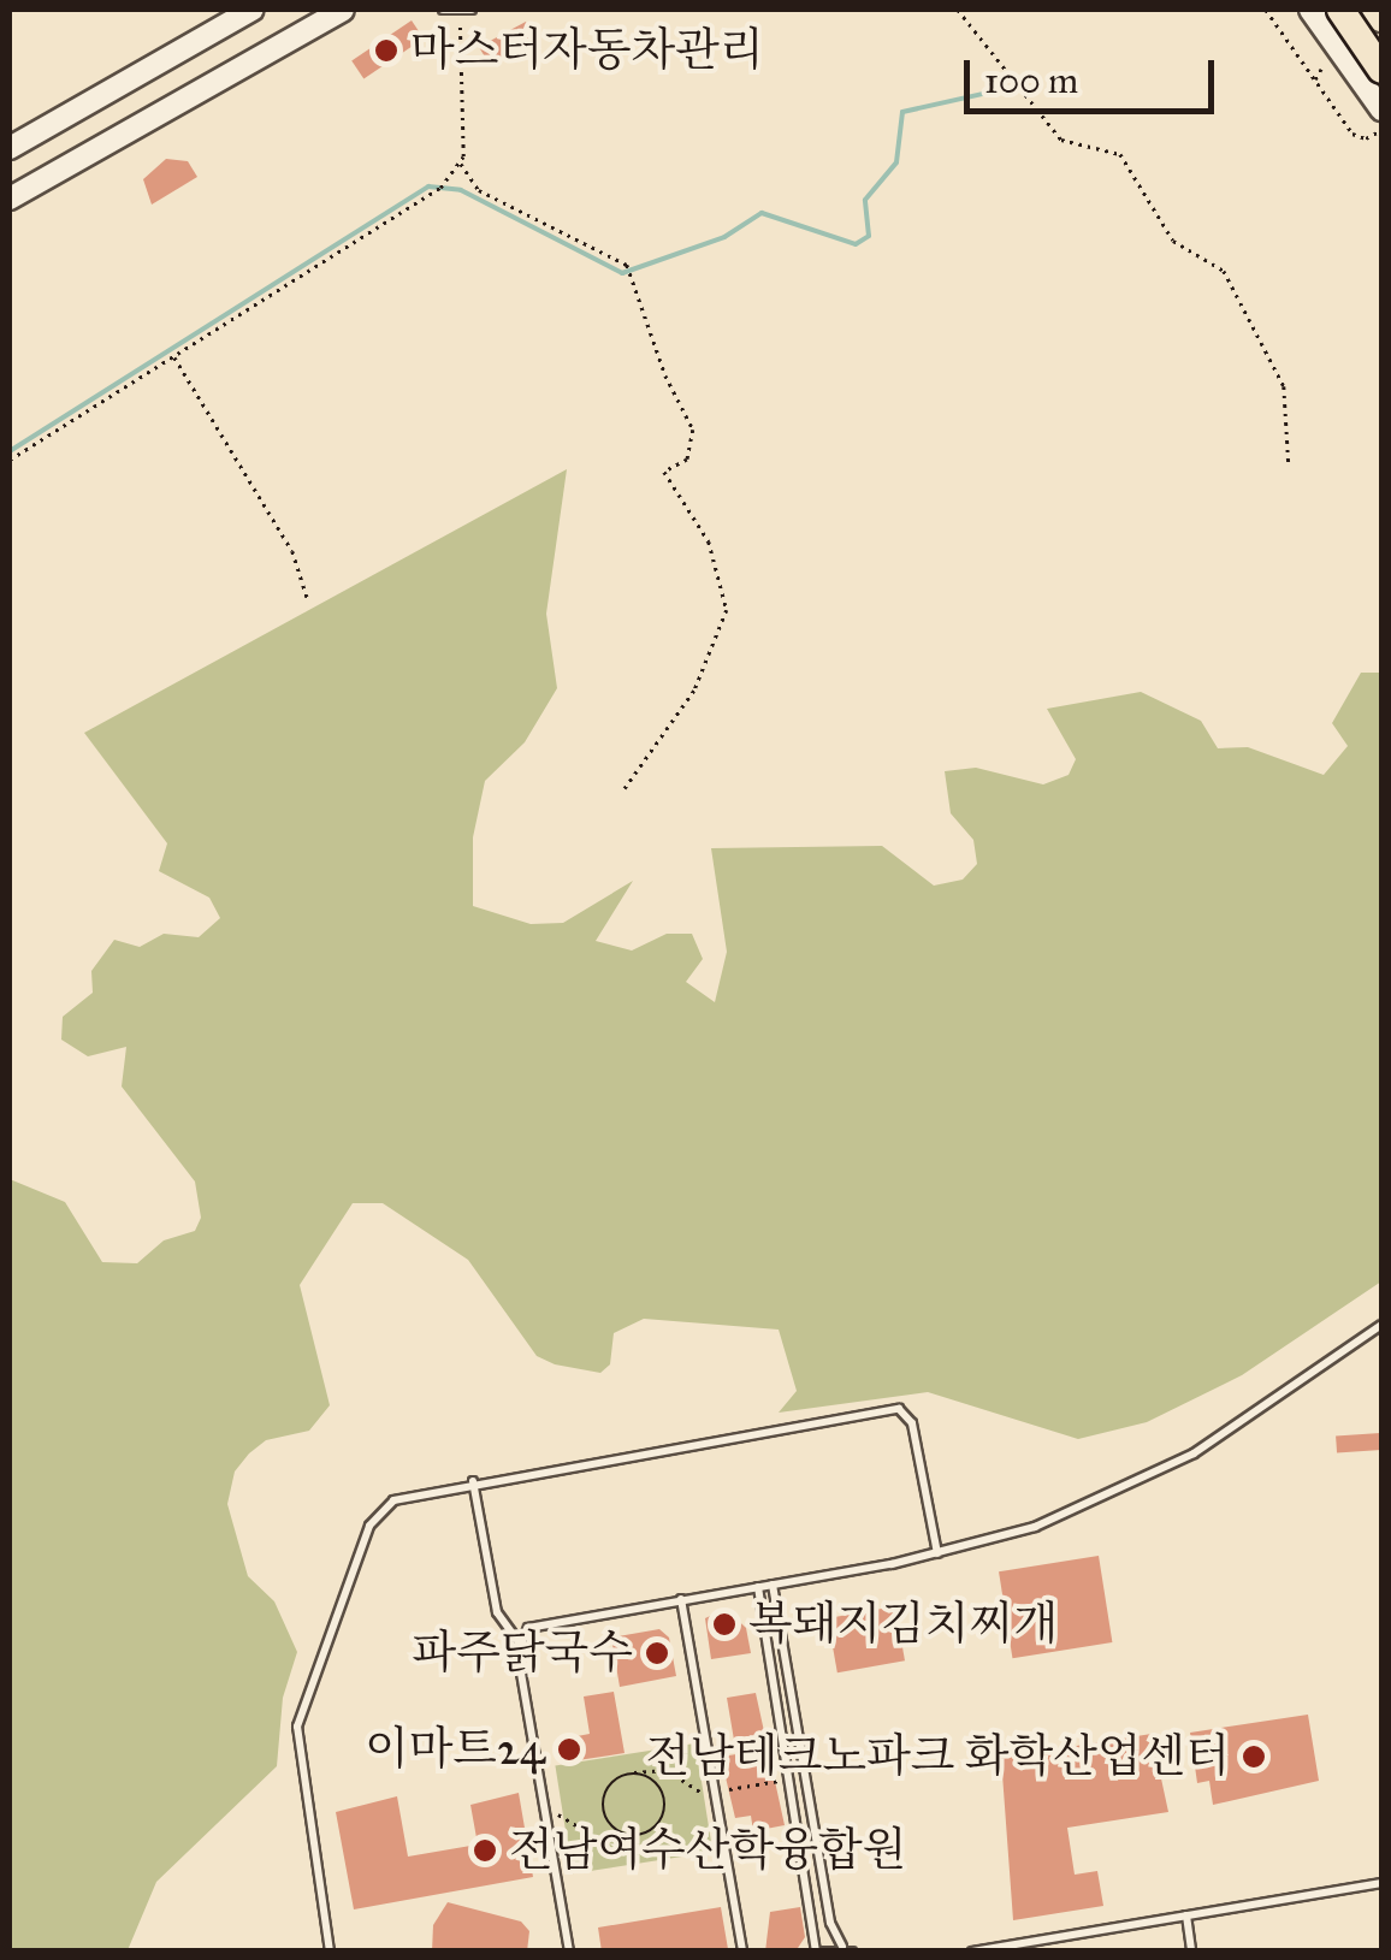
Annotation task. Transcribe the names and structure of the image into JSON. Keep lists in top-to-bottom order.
{
  "places": [
    "마스터자동차관리",
    "복돼지김치찌개",
    "파주닭국수",
    "이마트24",
    "전남테크노파크 화학산업센터",
    "전남여수산학융합원"
  ],
  "scale_bar": "100 m"
}
